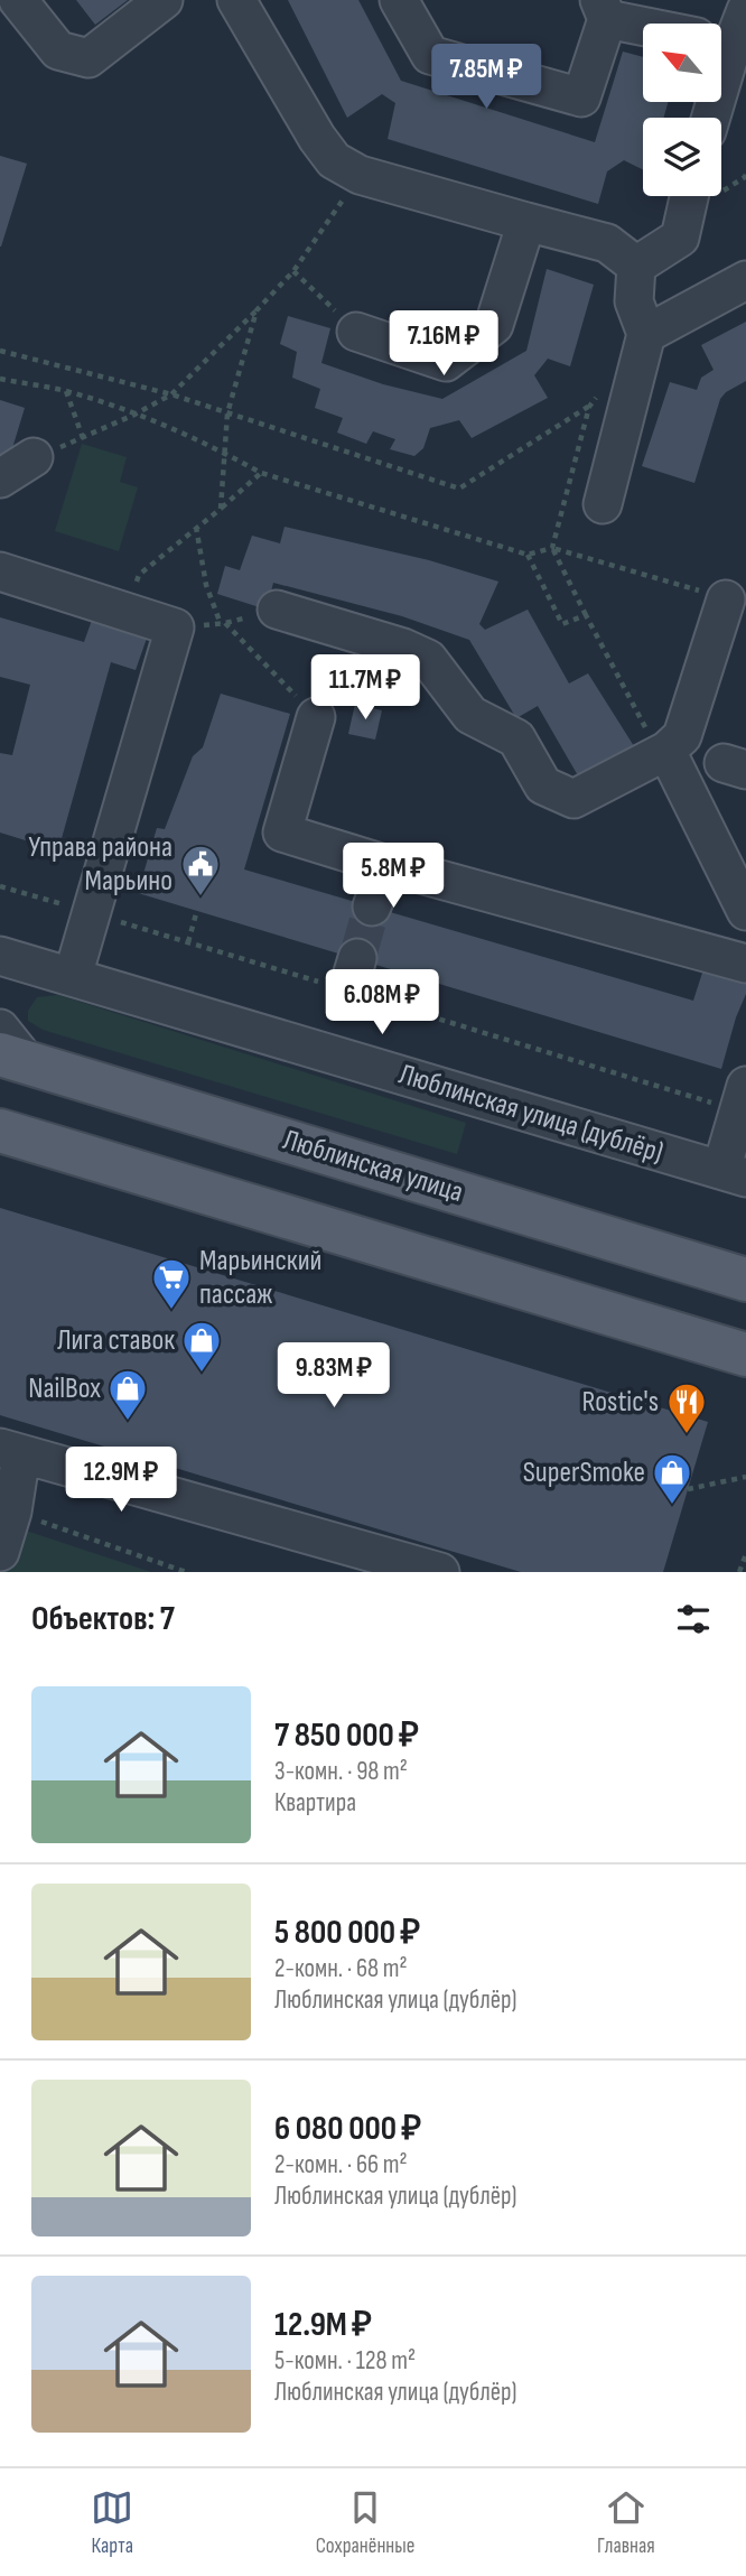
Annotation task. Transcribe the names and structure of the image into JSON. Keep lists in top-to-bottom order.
{
  "streets": {
    "main road": ["Люблинская улица"],
    "street": ["Люблинская улица (дублёр)"]
  },
  "places": {
    "public building": ["Управа района Марьино"],
    "supermarket": ["Марьинский пассаж"],
    "shop": ["Лига ставок", "NailBox", "SuperSmoke"],
    "restaurant": ["Rostic's"]
  },
  "north": "top left",
  "page": {
    "price": [
      "7.85M ₽",
      "7.16M ₽",
      "11.7M ₽",
      "5.8M ₽",
      "6.08M ₽",
      "9.83M ₽",
      "12.9M ₽"
    ],
    "heading": "Объектов: 7",
    "list": [
      {
        "name": "7 850 000 ₽",
        "note": "3-комн. · 98 m² · Квартира"
      },
      {
        "name": "5 800 000 ₽",
        "note": "2-комн. · 68 m² · Люблинская улица (дублёр)"
      },
      {
        "name": "6 080 000 ₽",
        "note": "2-комн. · 66 m² · Люблинская улица (дублёр)"
      },
      {
        "name": "12.9M ₽",
        "note": "5-комн. · 128 m² · Люблинская улица (дублёр)"
      }
    ],
    "tabs": ["Карта", "Сохранённые", "Главная"]
  }
}
